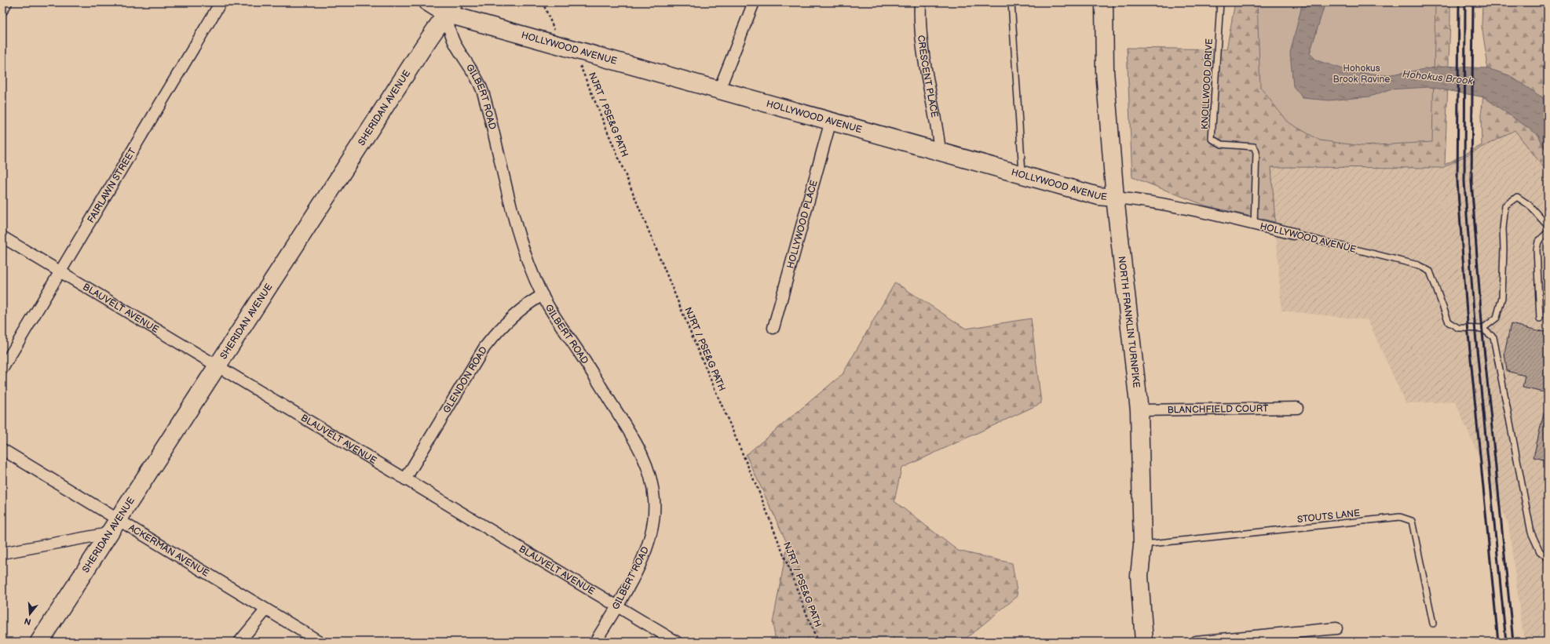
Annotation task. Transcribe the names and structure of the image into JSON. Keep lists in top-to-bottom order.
{
  "streets": {
    "main road": ["HOLLYWOOD AVENUE", "SHERIDAN AVENUE", "NORTH FRANKLIN TURNPIKE"],
    "street": [
      "CRESCENT PLACE",
      "GILBERT ROAD",
      "FAIRLAWN STREET",
      "HOLLYWOOD PLACE",
      "BLAUVELT AVENUE",
      "GLENDON ROAD",
      "BLANCHFIELD COURT",
      "ACKERMAN AVENUE"
    ],
    "lane": ["KNOLLWOOD DRIVE", "STOUTS LANE"],
    "path": ["NJRT / PSE&G PATH"]
  },
  "crossings": [
    ["HOLLYWOOD AVENUE", "CRESCENT PLACE"],
    ["HOLLYWOOD AVENUE", "KNOLLWOOD DRIVE"],
    ["HOLLYWOOD AVENUE", "GILBERT ROAD"],
    ["HOLLYWOOD AVENUE", "SHERIDAN AVENUE"],
    ["HOLLYWOOD AVENUE", "HOLLYWOOD PLACE"],
    ["HOLLYWOOD AVENUE", "NORTH FRANKLIN TURNPIKE"],
    ["GILBERT ROAD", "SHERIDAN AVENUE"],
    ["GILBERT ROAD", "BLAUVELT AVENUE"],
    ["GILBERT ROAD", "GLENDON ROAD"],
    ["SHERIDAN AVENUE", "BLAUVELT AVENUE"],
    ["SHERIDAN AVENUE", "ACKERMAN AVENUE"],
    ["FAIRLAWN STREET", "BLAUVELT AVENUE"],
    ["BLAUVELT AVENUE", "GLENDON ROAD"],
    ["NORTH FRANKLIN TURNPIKE", "BLANCHFIELD COURT"],
    ["NORTH FRANKLIN TURNPIKE", "STOUTS LANE"]
  ],
  "water": ["Hohokus Brook"],
  "parks": ["Hohokus Brook Ravine"],
  "north": "bottom"
}
